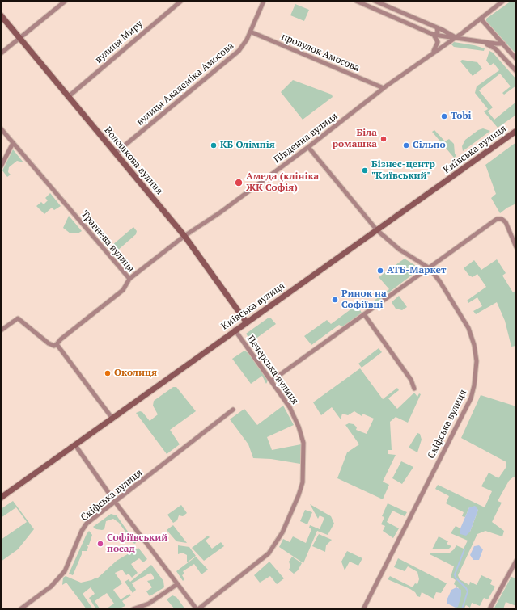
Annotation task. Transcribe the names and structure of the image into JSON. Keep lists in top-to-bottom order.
{
  "streets": {
    "main road": ["Київська вулиця", "Волошкова вулиця"],
    "street": [
      "вулиця Миру",
      "провулок Амосова",
      "вулиця Академіка Амосова",
      "Південна вулиця",
      "Травнева вулиця",
      "Печерська вулиця",
      "Скіфська вулиця"
    ]
  },
  "crossings": [
    ["вулиця Миру", "Волошкова вулиця"],
    ["провулок Амосова", "вулиця Академіка Амосова"],
    ["провулок Амосова", "Південна вулиця"],
    ["вулиця Академіка Амосова", "Волошкова вулиця"],
    ["Південна вулиця", "Волошкова вулиця"],
    ["Південна вулиця", "Травнева вулиця"],
    ["Південна вулиця", "Скіфська вулиця"],
    ["Київська вулиця", "Волошкова вулиця"],
    ["Київська вулиця", "Печерська вулиця"],
    ["Київська вулиця", "Скіфська вулиця"]
  ],
  "places": [
    "Tobi",
    "Біла ромашка",
    "КБ Олімпія",
    "Сільпо",
    "Бізнес-центр \"Київський\"",
    "Амеда (клініка ЖК Софія)",
    "АТБ-Маркет",
    "Ринок на Софіївці",
    "Околиця",
    "Софіївський посад"
  ]
}
